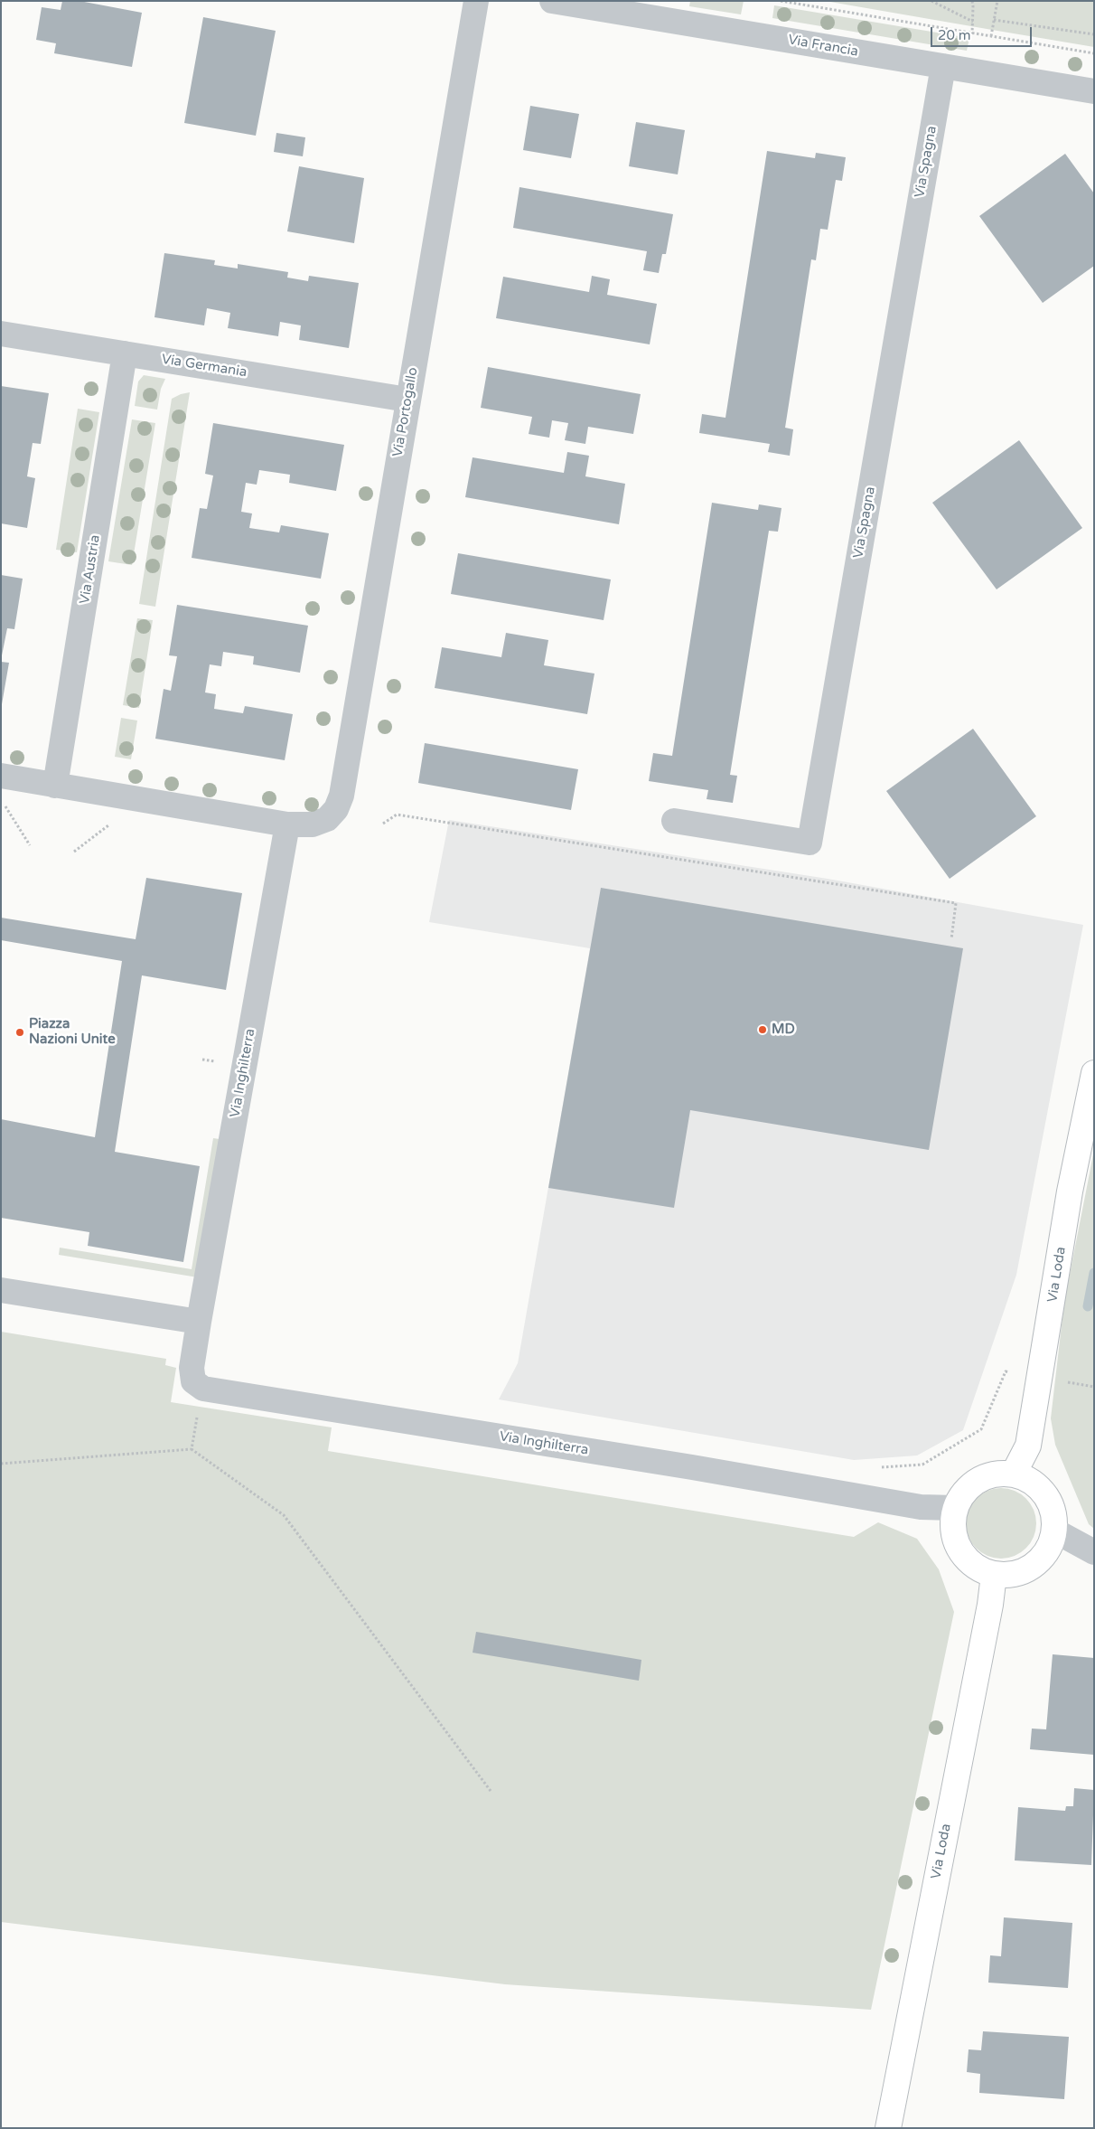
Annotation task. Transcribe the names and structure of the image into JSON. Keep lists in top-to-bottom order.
{
  "streets": {
    "main road": ["Via Loda"],
    "street": [
      "Via Francia",
      "Via Spagna",
      "Via Germania",
      "Via Portogallo",
      "Via Austria",
      "Via Inghilterra"
    ]
  },
  "crossings": [
    ["Via Francia", "Via Spagna"],
    ["Via Germania", "Via Portogallo"],
    ["Via Germania", "Via Austria"],
    ["Via Portogallo", "Via Inghilterra"],
    ["Via Inghilterra", "Via Loda"]
  ],
  "places": ["MD", "Piazza Nazioni Unite"],
  "scale_bar": "20 m"
}
